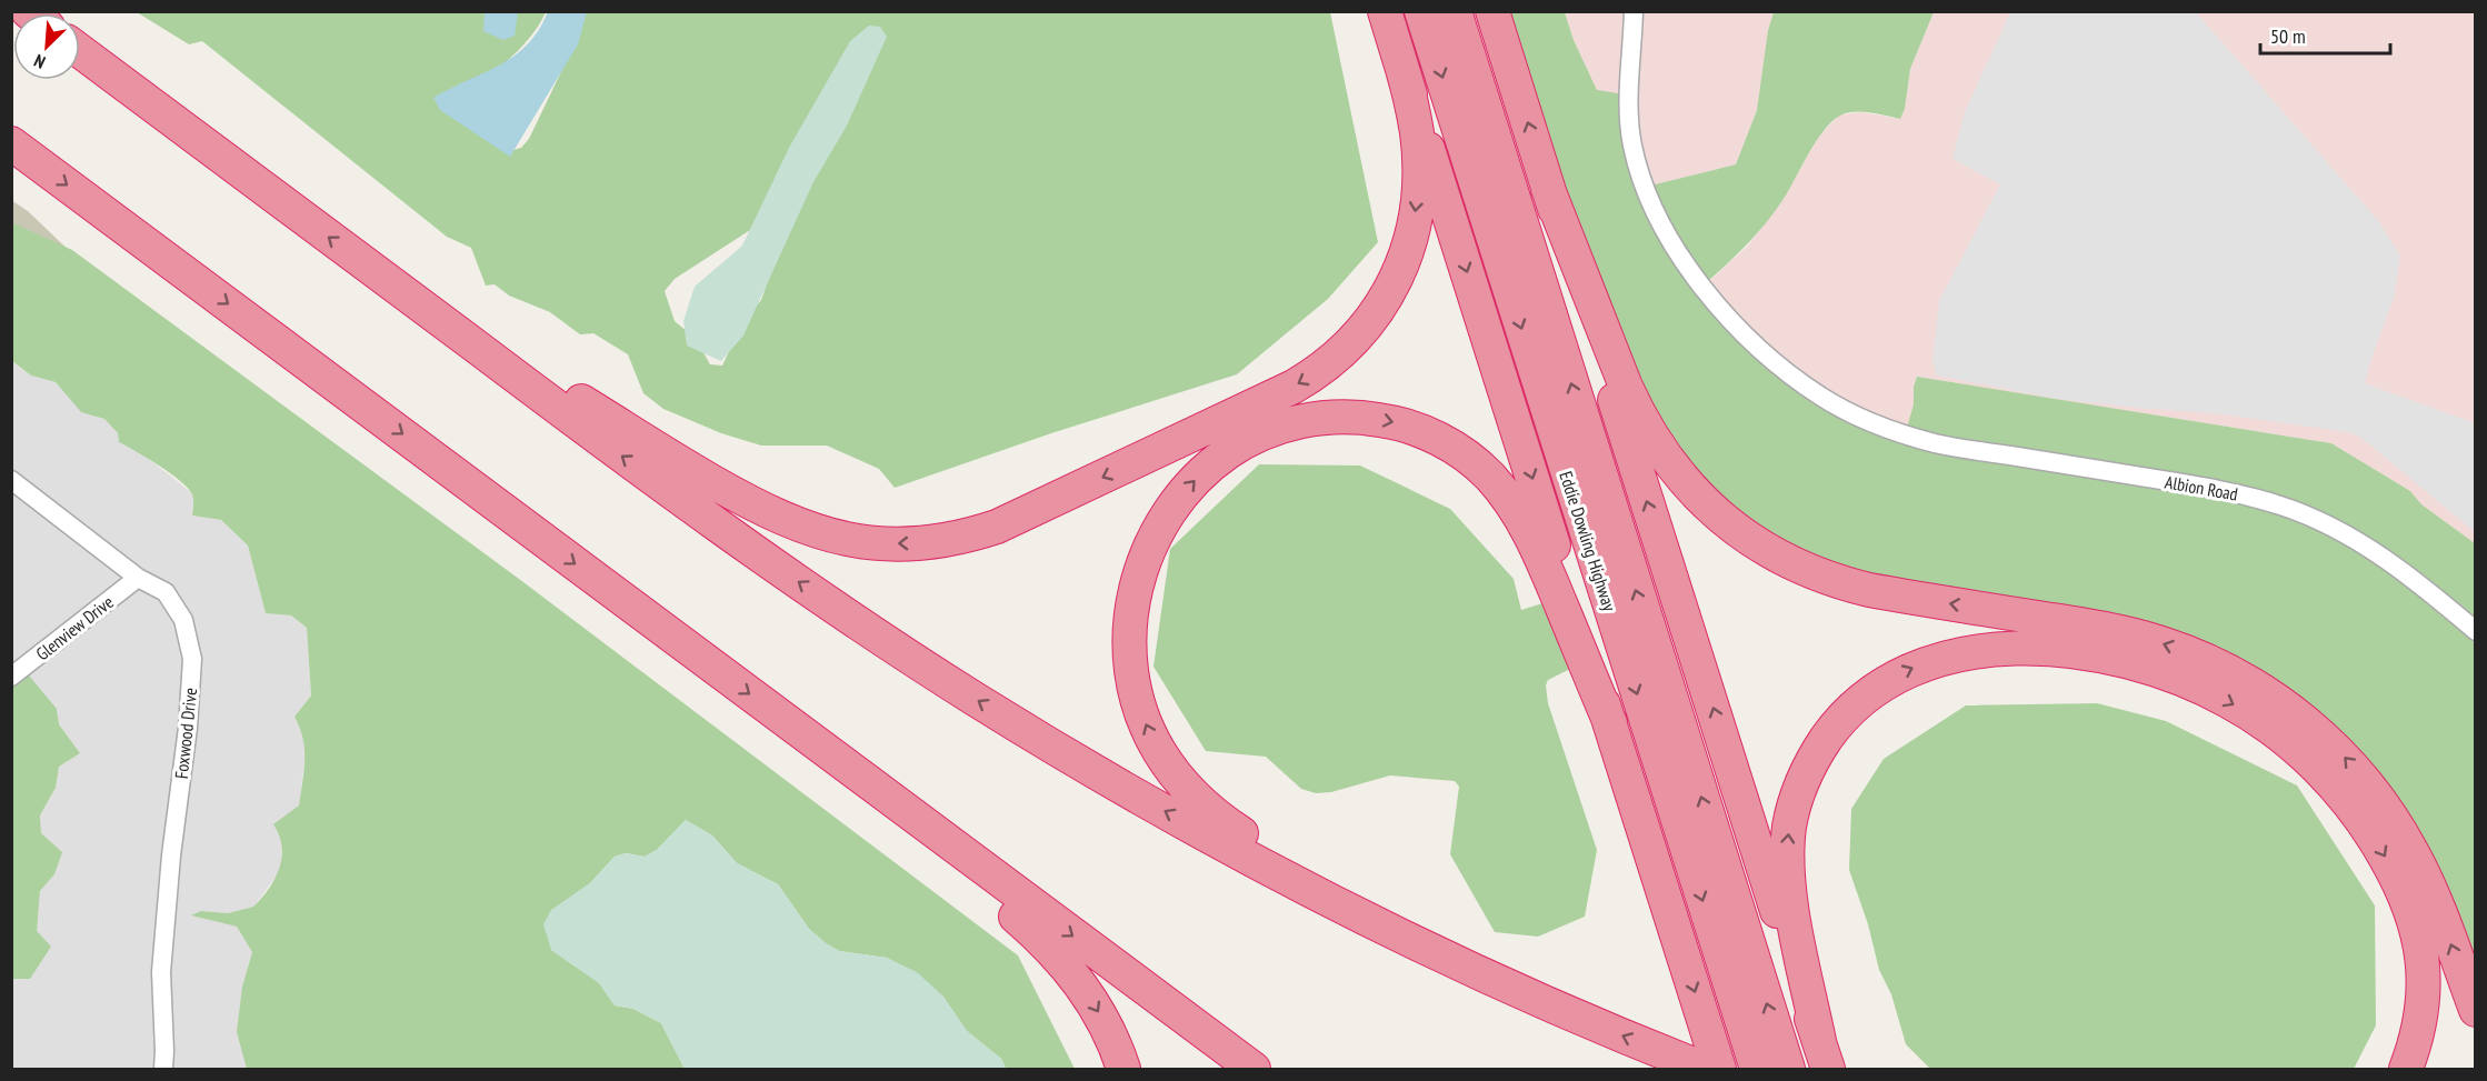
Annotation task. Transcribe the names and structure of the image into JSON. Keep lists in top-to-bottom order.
{
  "streets": {
    "highway": ["Eddie Dowling Highway"],
    "street": ["Albion Road", "Glenview Drive", "Foxwood Drive"]
  },
  "crossings": [
    ["Glenview Drive", "Foxwood Drive"]
  ],
  "scale_bar": "50 m",
  "north": "bottom left"
}
